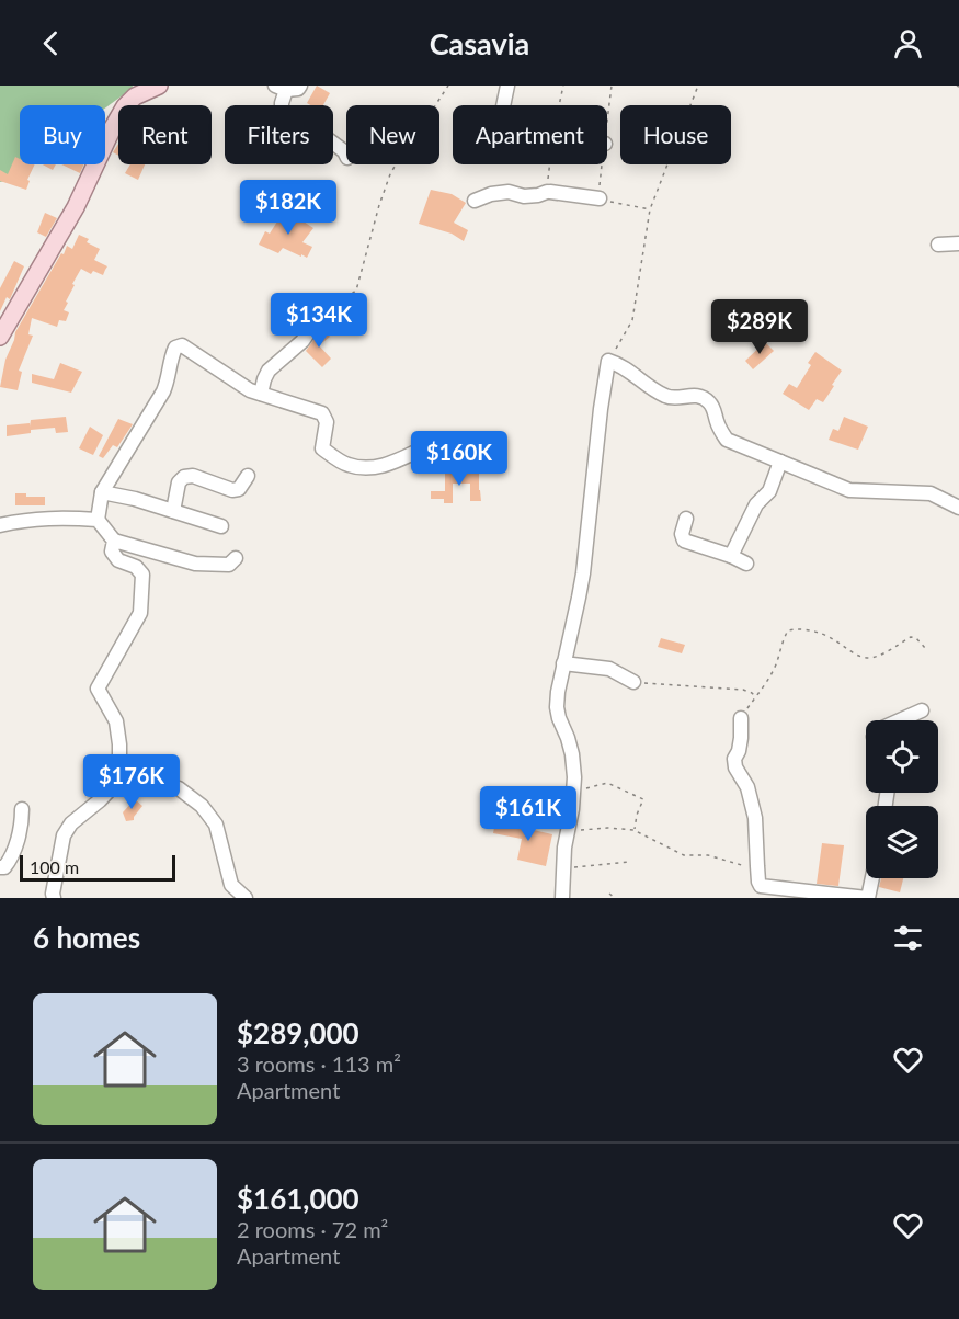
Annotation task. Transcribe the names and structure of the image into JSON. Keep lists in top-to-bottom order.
{
  "scale_bar": "100 m",
  "page": {
    "header": "Casavia",
    "chip": [
      "Buy",
      "Rent",
      "Filters",
      "New",
      "Apartment",
      "House"
    ],
    "price": [
      "$182K",
      "$134K",
      "$289K",
      "$160K",
      "$176K",
      "$161K"
    ],
    "scale": "100 m",
    "heading": "6 homes",
    "list": [
      {
        "name": "$289,000",
        "note": "3 rooms · 113 m² · Apartment"
      },
      {
        "name": "$161,000",
        "note": "2 rooms · 72 m² · Apartment"
      }
    ]
  }
}
